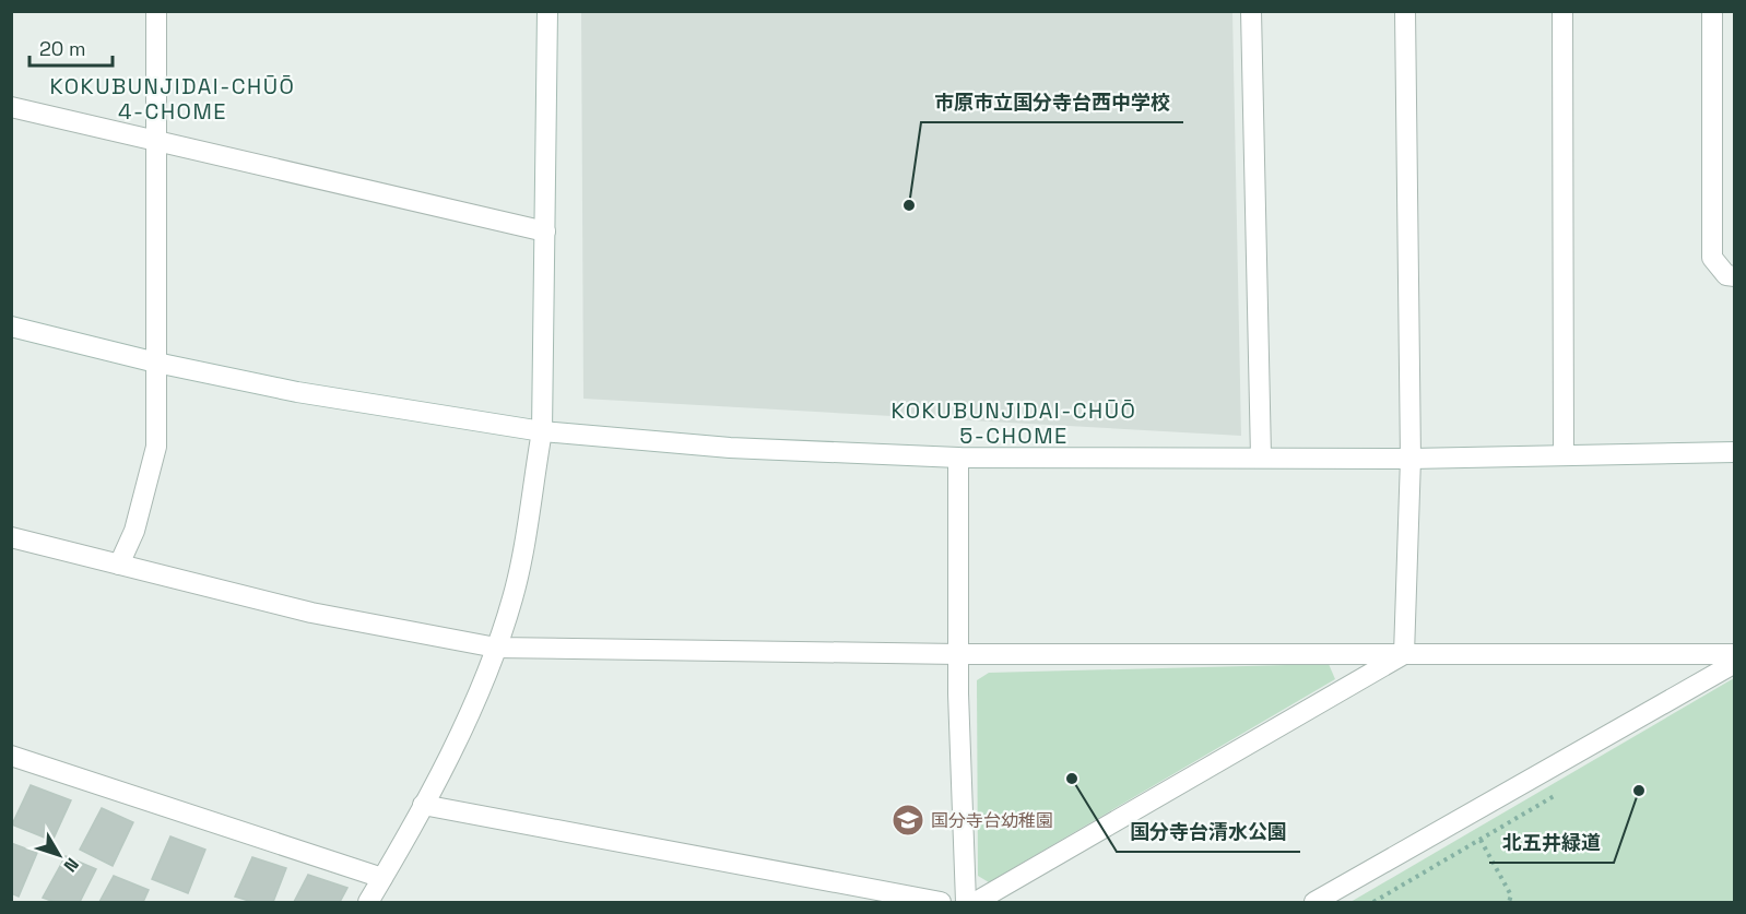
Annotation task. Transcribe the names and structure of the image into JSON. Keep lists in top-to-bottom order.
{
  "districts": ["KOKUBUNJIDAI-CHŪŌ 4-CHOME", "KOKUBUNJIDAI-CHŪŌ 5-CHOME"],
  "places": {
    "other": ["市原市立国分寺台西中学校", "国分寺台清水公園", "北五井緑道"],
    "school or university": ["国分寺台幼稚園"]
  },
  "scale_bar": "20 m",
  "north": "bottom right"
}
